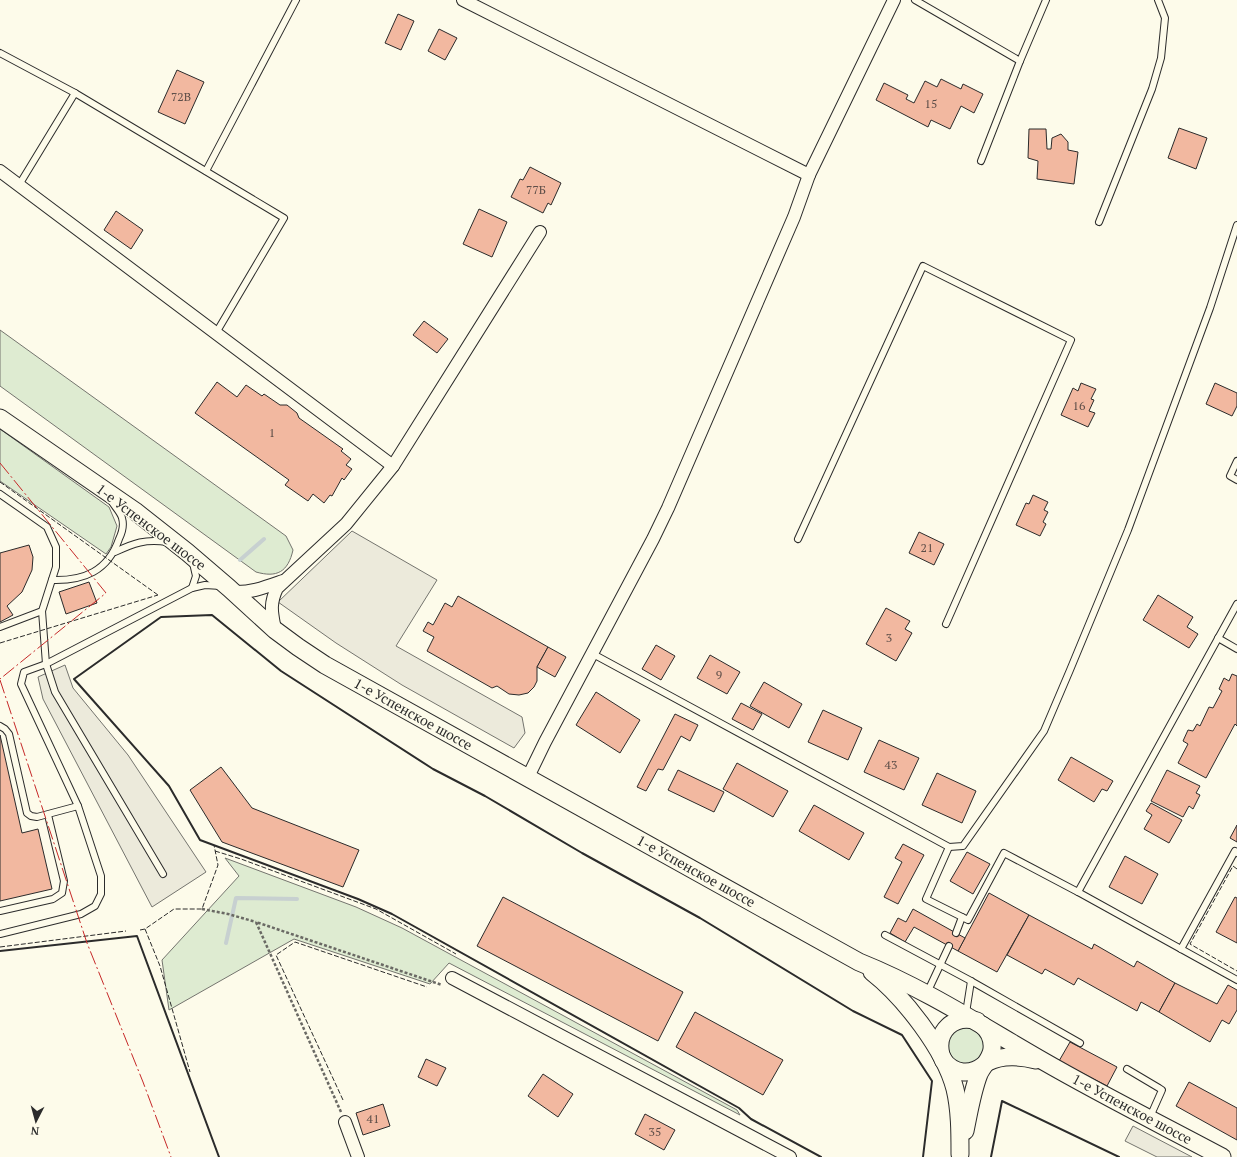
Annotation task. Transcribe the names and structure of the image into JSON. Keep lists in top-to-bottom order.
{
  "streets": {
    "main road": ["1-е Успенское шоссе"]
  },
  "house_numbers": [
    "72В",
    "15",
    "77Б",
    "16",
    "1",
    "21",
    "3",
    "9",
    "43",
    "41",
    "35"
  ],
  "north": "bottom"
}
